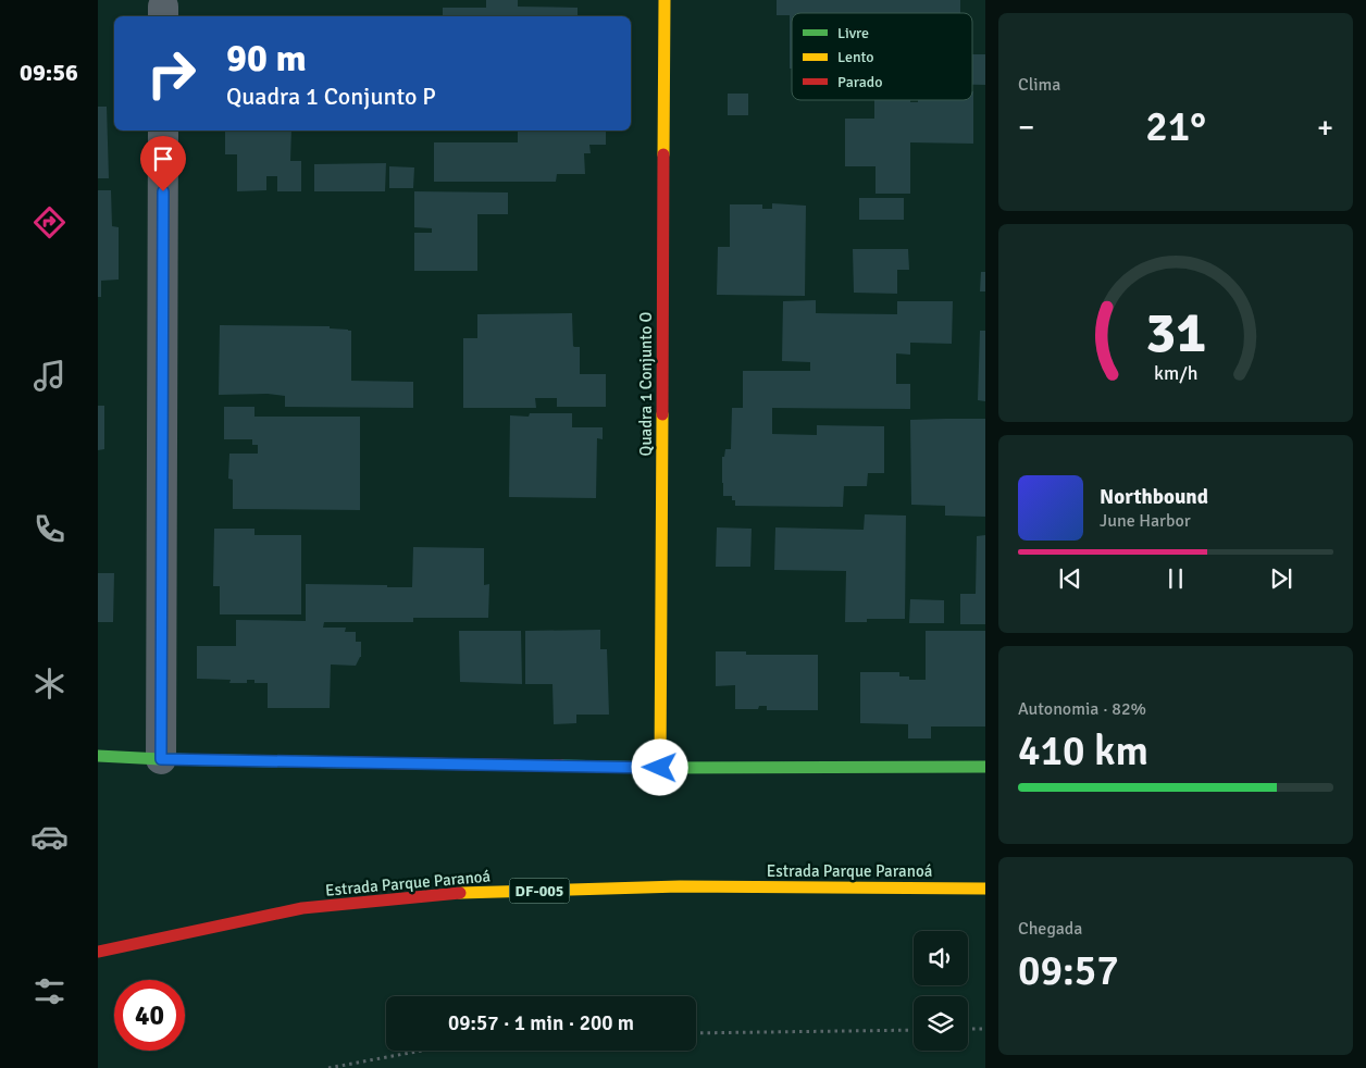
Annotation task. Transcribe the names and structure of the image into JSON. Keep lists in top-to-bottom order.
{
  "streets": {
    "street": ["Quadra 1 Conjunto O", "Estrada Parque Paranoá", "DF-005"]
  },
  "legend": ["Livre", "Lento", "Parado"],
  "page": {
    "tabs": "09:56",
    "tile": [
      "Clima",
      ["Autonomia · 82%", "410 km"],
      ["Chegada", "09:57"]
    ],
    "turn": ["90 m", "Quadra 1 Conjunto P"],
    "heat": ["−", "21°", "+"],
    "song": ["Northbound", "June Harbor"],
    "limit": "40",
    "trip": "09:57 · 1 min · 200 m",
    "gauge": ["31", "km/h"]
  }
}
